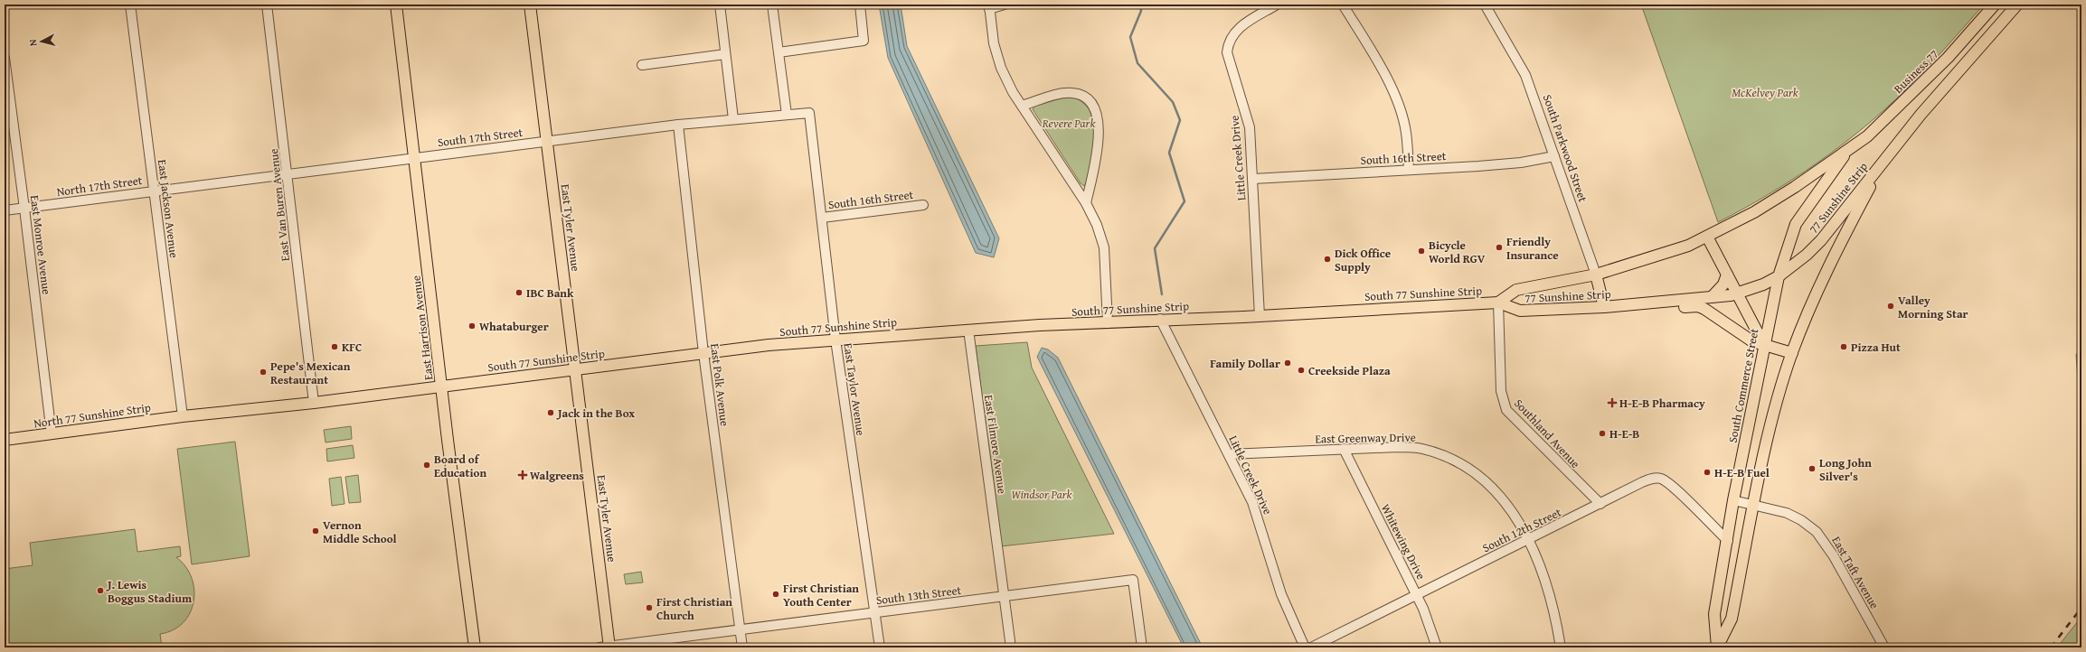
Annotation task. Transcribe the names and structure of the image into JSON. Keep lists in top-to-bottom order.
{
  "streets": {
    "main road": [
      "Business 77",
      "South Parkwood Street",
      "77 Sunshine Strip",
      "East Tyler Avenue",
      "South 77 Sunshine Strip",
      "East Harrison Avenue",
      "South Commerce Street",
      "North 77 Sunshine Strip"
    ],
    "street": [
      "South 17th Street",
      "Little Creek Drive",
      "South 16th Street",
      "North 17th Street",
      "East Van Buren Avenue",
      "East Jackson Avenue",
      "East Monroe Avenue",
      "East Polk Avenue",
      "East Taylor Avenue",
      "Southland Avenue",
      "East Greenway Drive",
      "East Filmore Avenue",
      "South 12th Street",
      "Whitewing Drive",
      "East Taft Avenue",
      "South 13th Street"
    ]
  },
  "crossings": [
    ["Business 77", "77 Sunshine Strip"],
    ["Business 77", "South Commerce Street"],
    ["South 17th Street", "North 17th Street"],
    ["South 17th Street", "East Van Buren Avenue"],
    ["South 17th Street", "East Jackson Avenue"],
    ["South 17th Street", "East Tyler Avenue"],
    ["South 17th Street", "East Harrison Avenue"],
    ["South 17th Street", "East Polk Avenue"],
    ["South 17th Street", "East Taylor Avenue"],
    ["South Parkwood Street", "South 16th Street"],
    ["South Parkwood Street", "77 Sunshine Strip"],
    ["Little Creek Drive", "South 16th Street"],
    ["Little Creek Drive", "South 77 Sunshine Strip"],
    ["Little Creek Drive", "East Greenway Drive"],
    ["South 16th Street", "East Taylor Avenue"],
    ["North 17th Street", "East Jackson Avenue"],
    ["North 17th Street", "East Monroe Avenue"],
    ["77 Sunshine Strip", "South 77 Sunshine Strip"],
    ["77 Sunshine Strip", "South Commerce Street"],
    ["77 Sunshine Strip", "Southland Avenue"],
    ["East Van Buren Avenue", "South 77 Sunshine Strip"],
    ["East Jackson Avenue", "South 77 Sunshine Strip"],
    ["East Jackson Avenue", "North 77 Sunshine Strip"],
    ["East Tyler Avenue", "South 77 Sunshine Strip"],
    ["East Tyler Avenue", "South 13th Street"],
    ["East Monroe Avenue", "North 77 Sunshine Strip"],
    ["South 77 Sunshine Strip", "East Harrison Avenue"],
    ["South 77 Sunshine Strip", "East Polk Avenue"],
    ["South 77 Sunshine Strip", "East Taylor Avenue"],
    ["South 77 Sunshine Strip", "North 77 Sunshine Strip"],
    ["South 77 Sunshine Strip", "Southland Avenue"],
    ["South 77 Sunshine Strip", "East Filmore Avenue"],
    ["East Polk Avenue", "South 13th Street"],
    ["South Commerce Street", "South 12th Street"],
    ["South Commerce Street", "East Taft Avenue"],
    ["East Taylor Avenue", "South 13th Street"],
    ["Southland Avenue", "South 12th Street"],
    ["East Greenway Drive", "South 12th Street"],
    ["East Greenway Drive", "Whitewing Drive"],
    ["East Filmore Avenue", "South 13th Street"],
    ["South 12th Street", "Whitewing Drive"]
  ],
  "parks": ["McKelvey Park", "Revere Park", "Windsor Park"],
  "places": {
    "other": [
      "Friendly Insurance",
      "Bicycle World RGV",
      "Dick Office Supply",
      "IBC Bank",
      "Valley Morning Star",
      "Whataburger",
      "KFC",
      "Pizza Hut",
      "Family Dollar",
      "Creekside Plaza",
      "Pepe's Mexican Restaurant",
      "Jack in the Box",
      "H-E-B",
      "Board of Education",
      "Long John Silver's",
      "H-E-B Fuel",
      "Vernon Middle School",
      "J. Lewis Boggus Stadium",
      "First Christian Youth Center",
      "First Christian Church"
    ],
    "health": ["H-E-B Pharmacy", "Walgreens"]
  },
  "north": "left"
}
